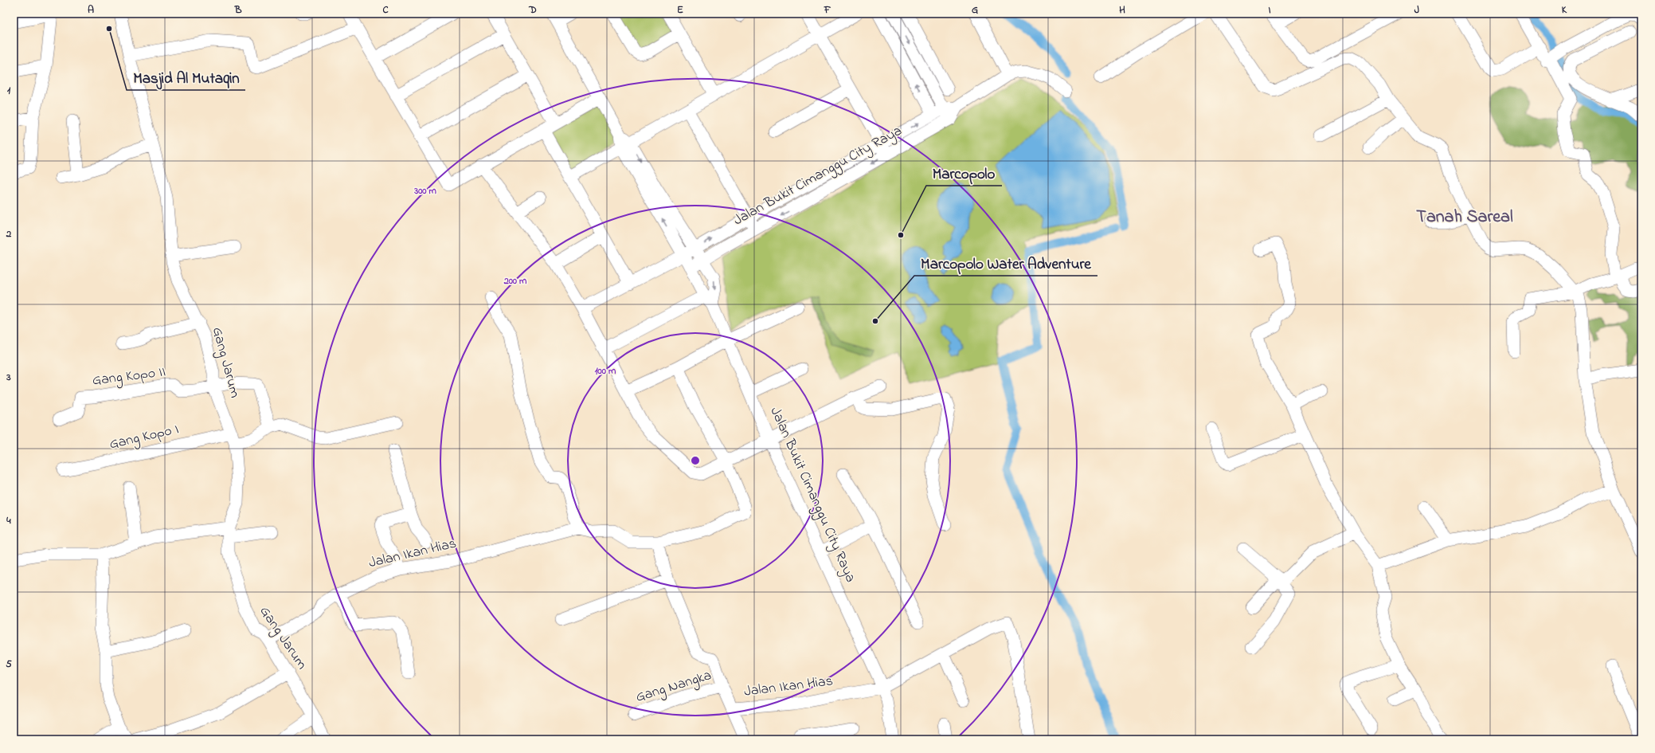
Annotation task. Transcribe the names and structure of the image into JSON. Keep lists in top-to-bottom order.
{
  "streets": {
    "street": [
      "Jalan Bukit Cimanggu City Raya",
      "Gang Jarum",
      "Gang Kopo II",
      "Gang Kopo I",
      "Jalan Ikan Hias",
      "Gang Nangka"
    ]
  },
  "crossings": [
    ["Jalan Bukit Cimanggu City Raya", "Jalan Ikan Hias"],
    ["Gang Jarum", "Gang Kopo II"],
    ["Gang Jarum", "Gang Kopo I"],
    ["Gang Jarum", "Jalan Ikan Hias"],
    ["Jalan Ikan Hias", "Gang Nangka"]
  ],
  "districts": ["Tanah Sareal"],
  "places": ["Masjid Al Mutaqin", "Marcopolo", "Marcopolo Water Adventure"],
  "grid": {
    "columns": [
      "A",
      "B",
      "C",
      "D",
      "E",
      "F",
      "G",
      "H",
      "I",
      "J",
      "K"
    ],
    "rows": [
      "1",
      "2",
      "3",
      "4",
      "5"
    ]
  },
  "rings": ["300 m", "200 m", "100 m"]
}
